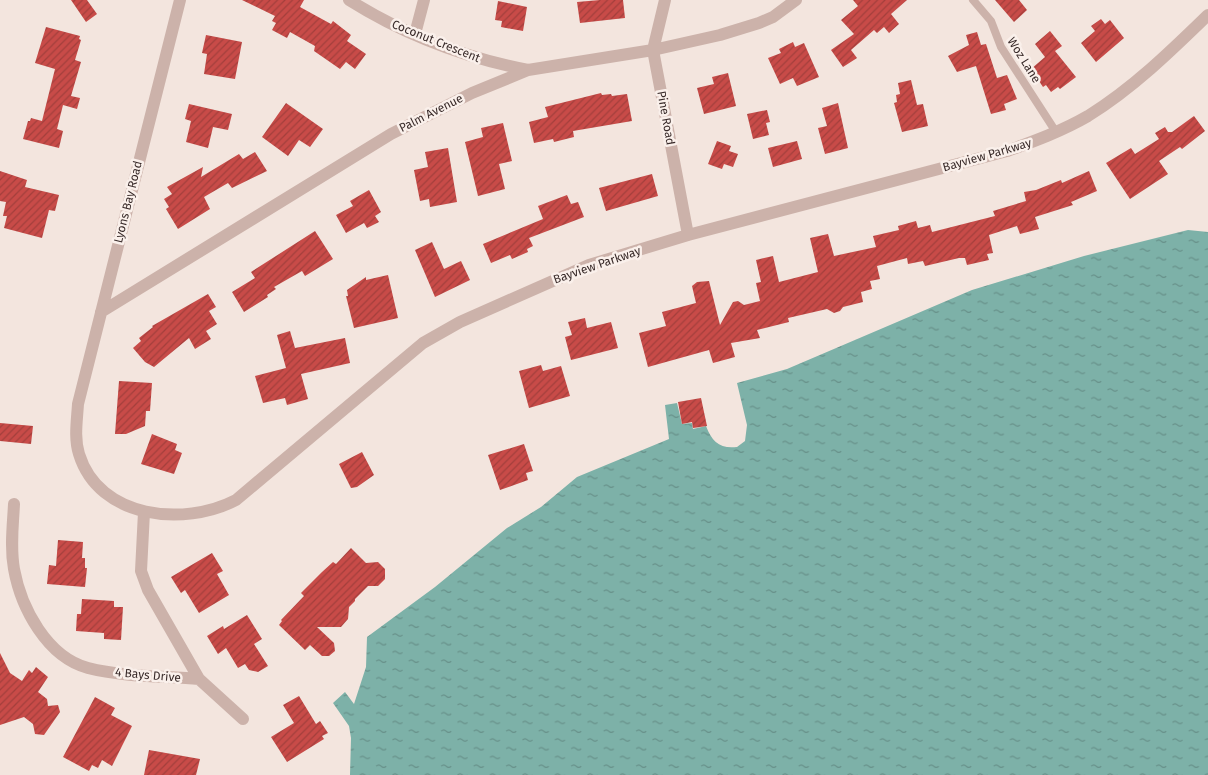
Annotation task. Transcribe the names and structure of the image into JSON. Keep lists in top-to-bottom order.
{
  "streets": {
    "street": [
      "Coconut Crescent",
      "Palm Avenue",
      "Pine Road",
      "Bayview Parkway",
      "Lyons Bay Road",
      "4 Bays Drive"
    ],
    "lane": ["Woz Lane"]
  },
  "crossings": [
    ["Coconut Crescent", "Palm Avenue"],
    ["Woz Lane", "Bayview Parkway"],
    ["Palm Avenue", "Pine Road"],
    ["Palm Avenue", "Lyons Bay Road"],
    ["Pine Road", "Bayview Parkway"],
    ["Bayview Parkway", "Lyons Bay Road"],
    ["Bayview Parkway", "4 Bays Drive"]
  ]
}
